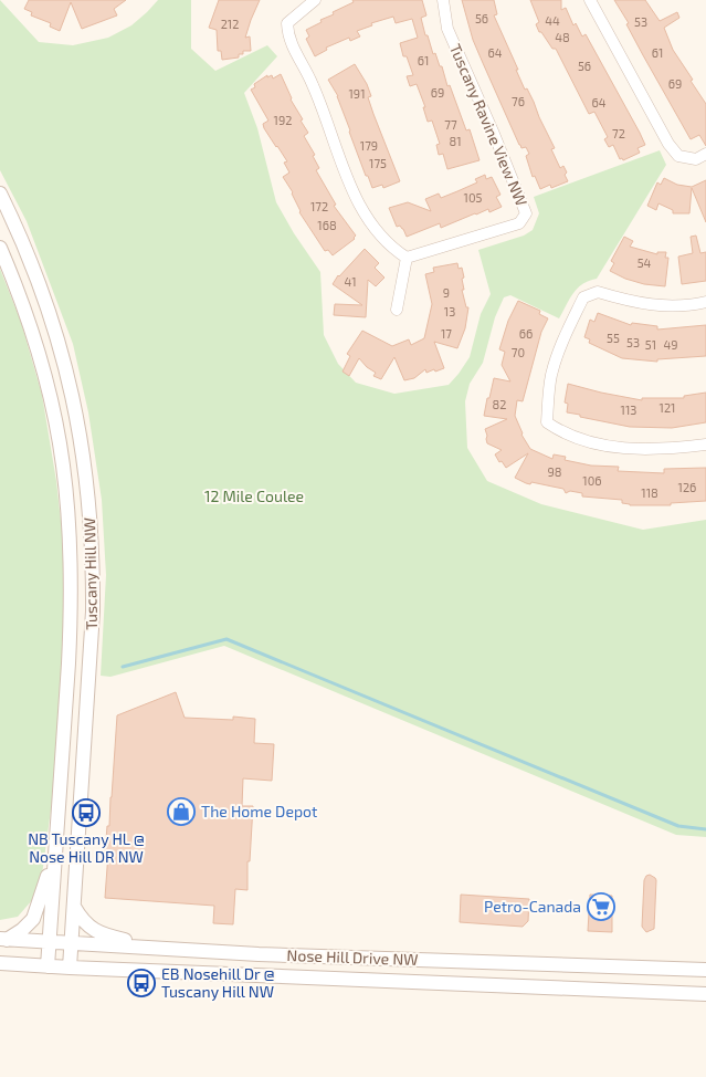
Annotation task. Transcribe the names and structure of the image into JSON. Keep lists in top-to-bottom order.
{
  "streets": {
    "street": ["Tuscany Ravine View NW", "Tuscany Hill NW", "Nose Hill Drive NW"]
  },
  "crossings": [
    ["Tuscany Hill NW", "Nose Hill Drive NW"]
  ],
  "parks": ["12 Mile Coulee"],
  "places": {
    "shop": ["The Home Depot"],
    "bus stop": ["NB Tuscany HL @ Nose Hill DR NW", "EB Nosehill Dr @ Tuscany Hill NW"],
    "supermarket": ["Petro-Canada"]
  },
  "house_numbers": [
    "56",
    "44",
    "53",
    "212",
    "48",
    "64",
    "61",
    "61",
    "56",
    "69",
    "69",
    "191",
    "76",
    "64",
    "192",
    "77",
    "72",
    "81",
    "179",
    "175",
    "105",
    "172",
    "168",
    "54",
    "41",
    "9",
    "13",
    "17",
    "66",
    "55",
    "53",
    "51",
    "49",
    "70",
    "82",
    "121",
    "113",
    "98",
    "106",
    "126",
    "118"
  ]
}
